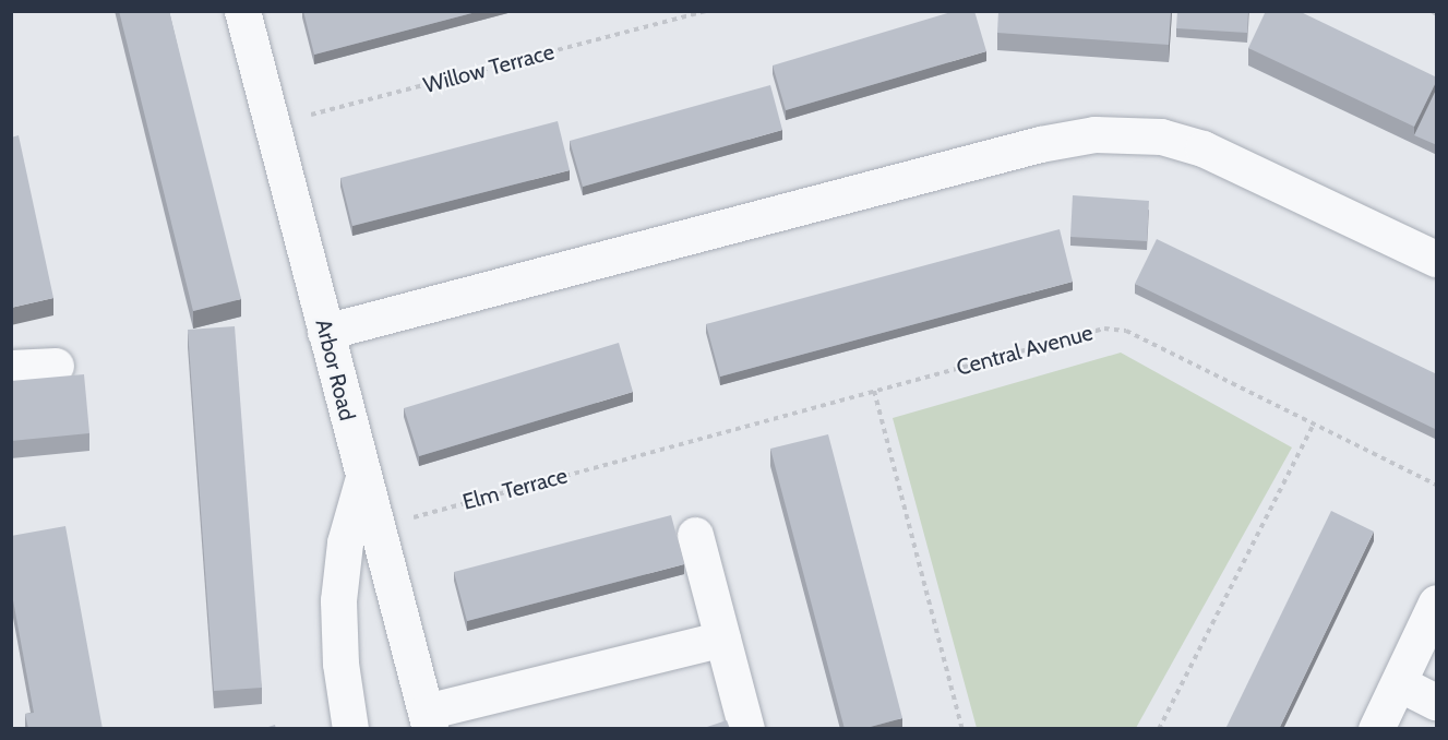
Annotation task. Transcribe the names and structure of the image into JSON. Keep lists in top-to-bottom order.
{
  "streets": {
    "street": ["Arbor Road"],
    "path": ["Willow Terrace", "Central Avenue", "Elm Terrace"]
  },
  "crossings": [
    ["Willow Terrace", "Arbor Road"],
    ["Central Avenue", "Elm Terrace"],
    ["Arbor Road", "Elm Terrace"]
  ]
}
